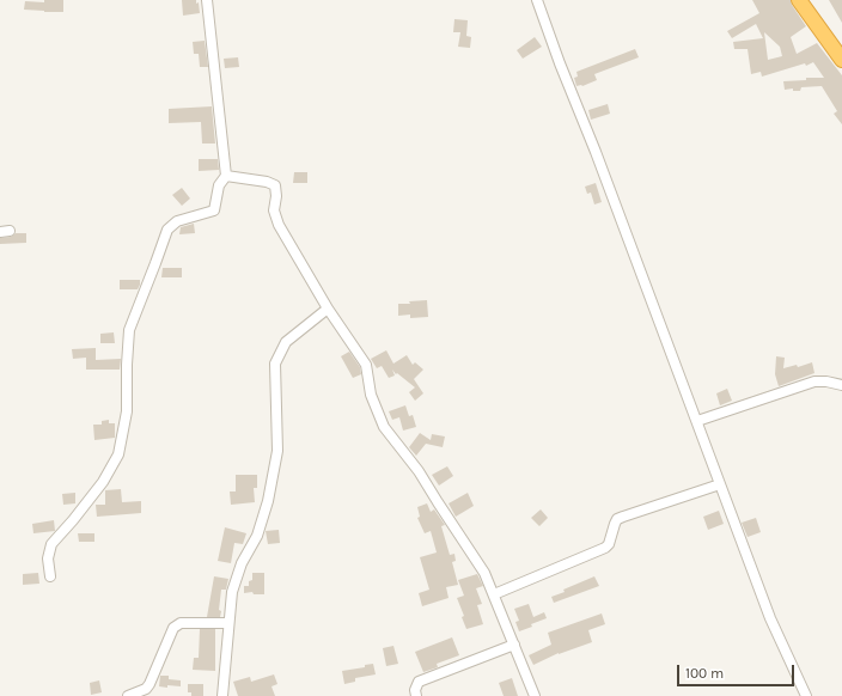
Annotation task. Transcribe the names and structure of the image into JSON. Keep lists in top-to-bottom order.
{
  "scale_bar": "100 m"
}
